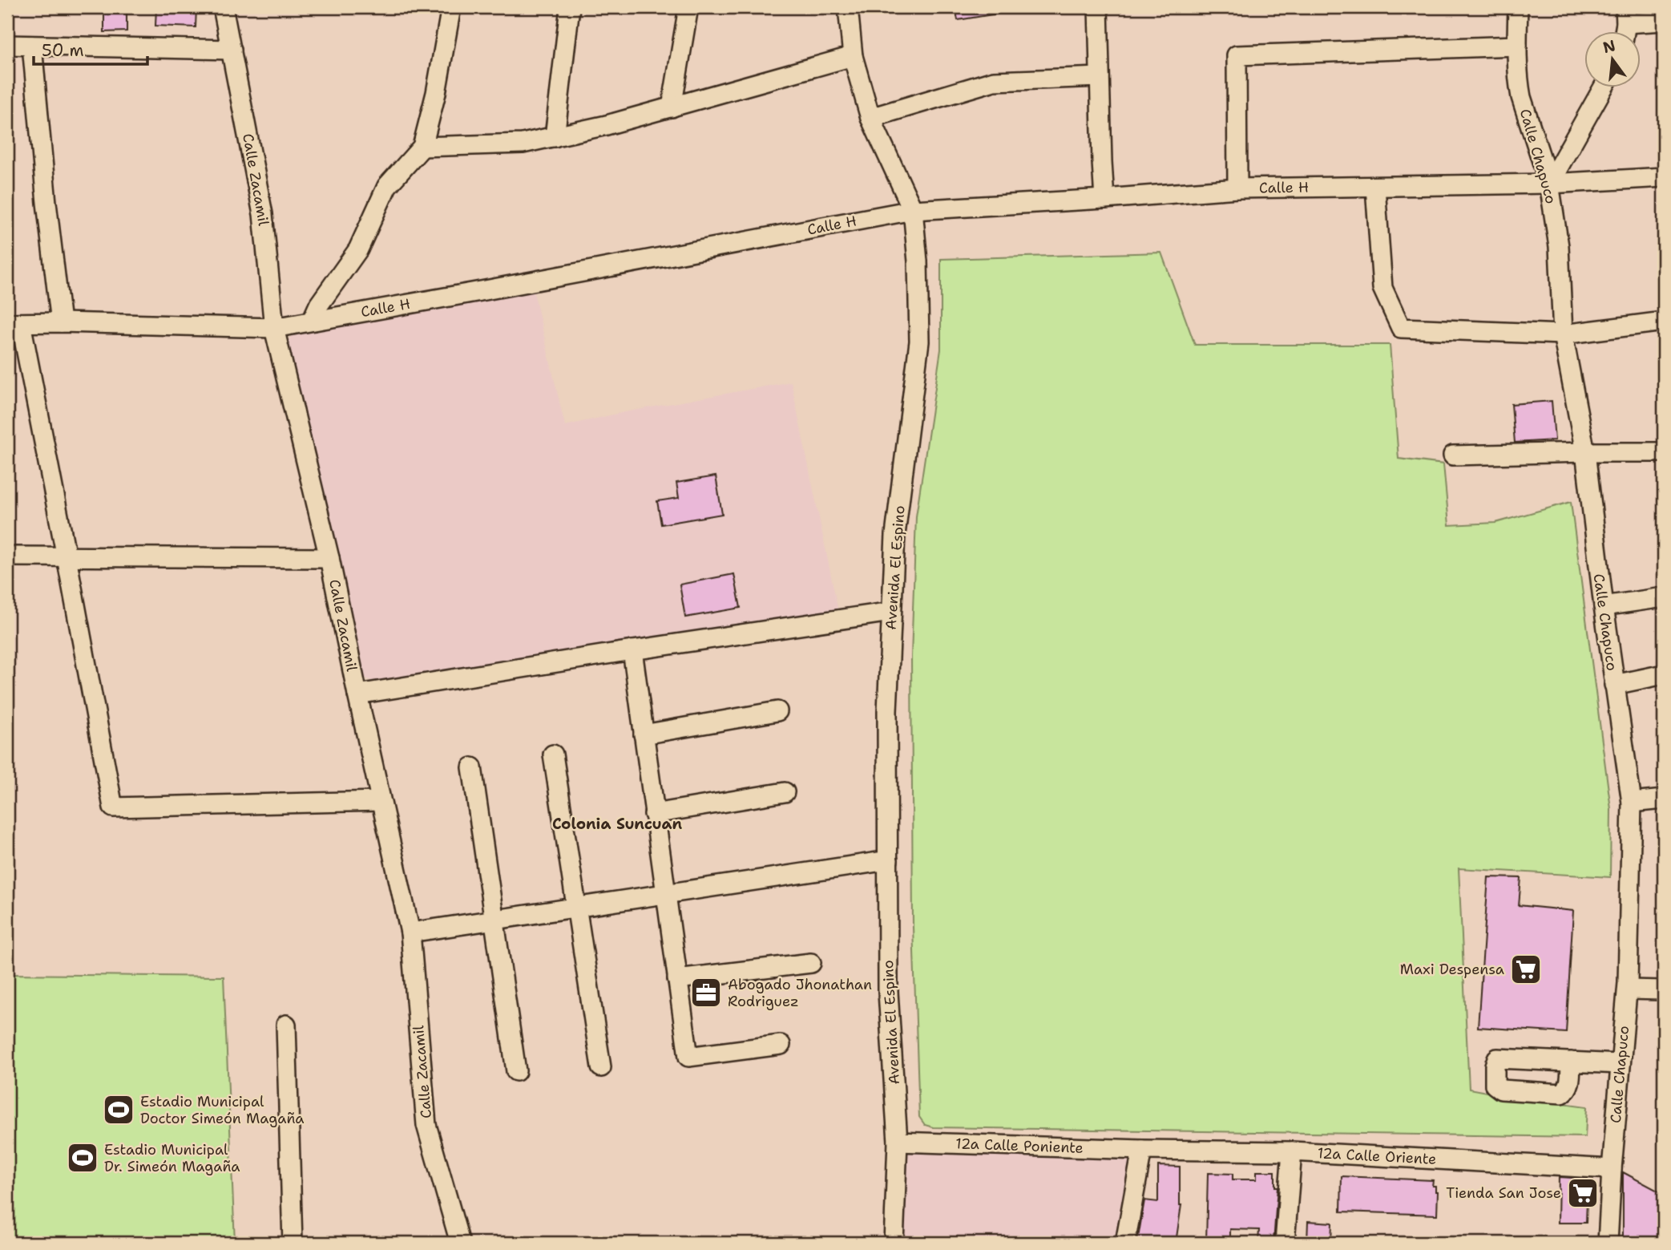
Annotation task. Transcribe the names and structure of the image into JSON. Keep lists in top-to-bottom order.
{
  "streets": {
    "street": [
      "Calle Chapuco",
      "Calle Zacamil",
      "Calle H",
      "Avenida El Espino",
      "12a Calle Poniente",
      "12a Calle Oriente"
    ]
  },
  "crossings": [
    ["Calle Chapuco", "Calle H"],
    ["Calle Chapuco", "12a Calle Oriente"],
    ["Calle Zacamil", "Calle H"],
    ["Calle H", "Avenida El Espino"],
    ["Avenida El Espino", "12a Calle Poniente"],
    ["12a Calle Poniente", "12a Calle Oriente"]
  ],
  "districts": ["Colonia Suncuan"],
  "places": {
    "supermarket": ["Maxi Despensa", "Tienda San Jose"],
    "office": ["Abogado Jhonathan Rodriguez"],
    "sports": ["Estadio Municipal Doctor Simeón Magaña", "Estadio Municipal Dr. Simeón Magaña"]
  },
  "scale_bar": "50 m",
  "north": "top"
}
